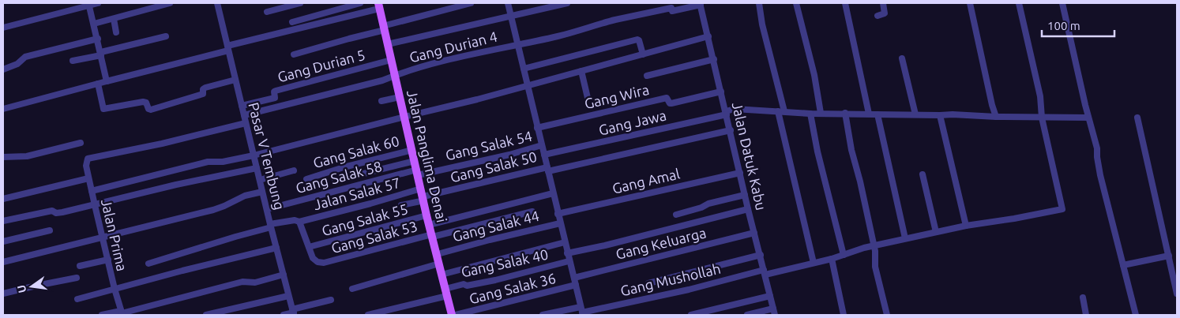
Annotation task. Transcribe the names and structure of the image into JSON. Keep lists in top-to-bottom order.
{
  "streets": {
    "main road": ["Jalan Panglima Denai"],
    "street": [
      "Gang Durian 4",
      "Gang Durian 5",
      "Gang Wira",
      "Gang Jawa",
      "Gang Salak 54",
      "Gang Salak 60",
      "Pasar V Tembung",
      "Jalan Datuk Kabu",
      "Gang Salak 50",
      "Gang Salak 58",
      "Gang Amal",
      "Jalan Salak 57",
      "Gang Salak 55",
      "Gang Salak 44",
      "Jalan Prima",
      "Gang Salak 53",
      "Gang Keluarga",
      "Gang Salak 40",
      "Gang Mushollah",
      "Gang Salak 36"
    ]
  },
  "crossings": [
    ["Gang Durian 4", "Pasar V Tembung"],
    ["Gang Durian 4", "Jalan Panglima Denai"],
    ["Gang Durian 4", "Jalan Datuk Kabu"],
    ["Gang Durian 5", "Pasar V Tembung"],
    ["Gang Durian 5", "Jalan Panglima Denai"],
    ["Gang Wira", "Jalan Datuk Kabu"],
    ["Gang Jawa", "Jalan Datuk Kabu"],
    ["Gang Jawa", "Gang Mushollah"],
    ["Gang Salak 54", "Jalan Panglima Denai"],
    ["Gang Salak 54", "Gang Salak 58"],
    ["Gang Salak 60", "Jalan Panglima Denai"],
    ["Pasar V Tembung", "Gang Salak 58"],
    ["Pasar V Tembung", "Jalan Salak 57"],
    ["Pasar V Tembung", "Jalan Prima"],
    ["Jalan Panglima Denai", "Gang Salak 50"],
    ["Jalan Panglima Denai", "Gang Salak 58"],
    ["Jalan Panglima Denai", "Jalan Salak 57"],
    ["Jalan Panglima Denai", "Gang Salak 55"],
    ["Jalan Panglima Denai", "Gang Salak 44"],
    ["Jalan Panglima Denai", "Gang Salak 53"],
    ["Jalan Panglima Denai", "Gang Salak 40"],
    ["Jalan Datuk Kabu", "Gang Salak 50"],
    ["Jalan Datuk Kabu", "Gang Amal"],
    ["Jalan Datuk Kabu", "Gang Keluarga"],
    ["Jalan Datuk Kabu", "Gang Mushollah"],
    ["Gang Salak 50", "Jalan Salak 57"],
    ["Jalan Salak 57", "Gang Salak 53"],
    ["Gang Salak 55", "Gang Salak 53"]
  ],
  "scale_bar": "100 m",
  "north": "left"
}
